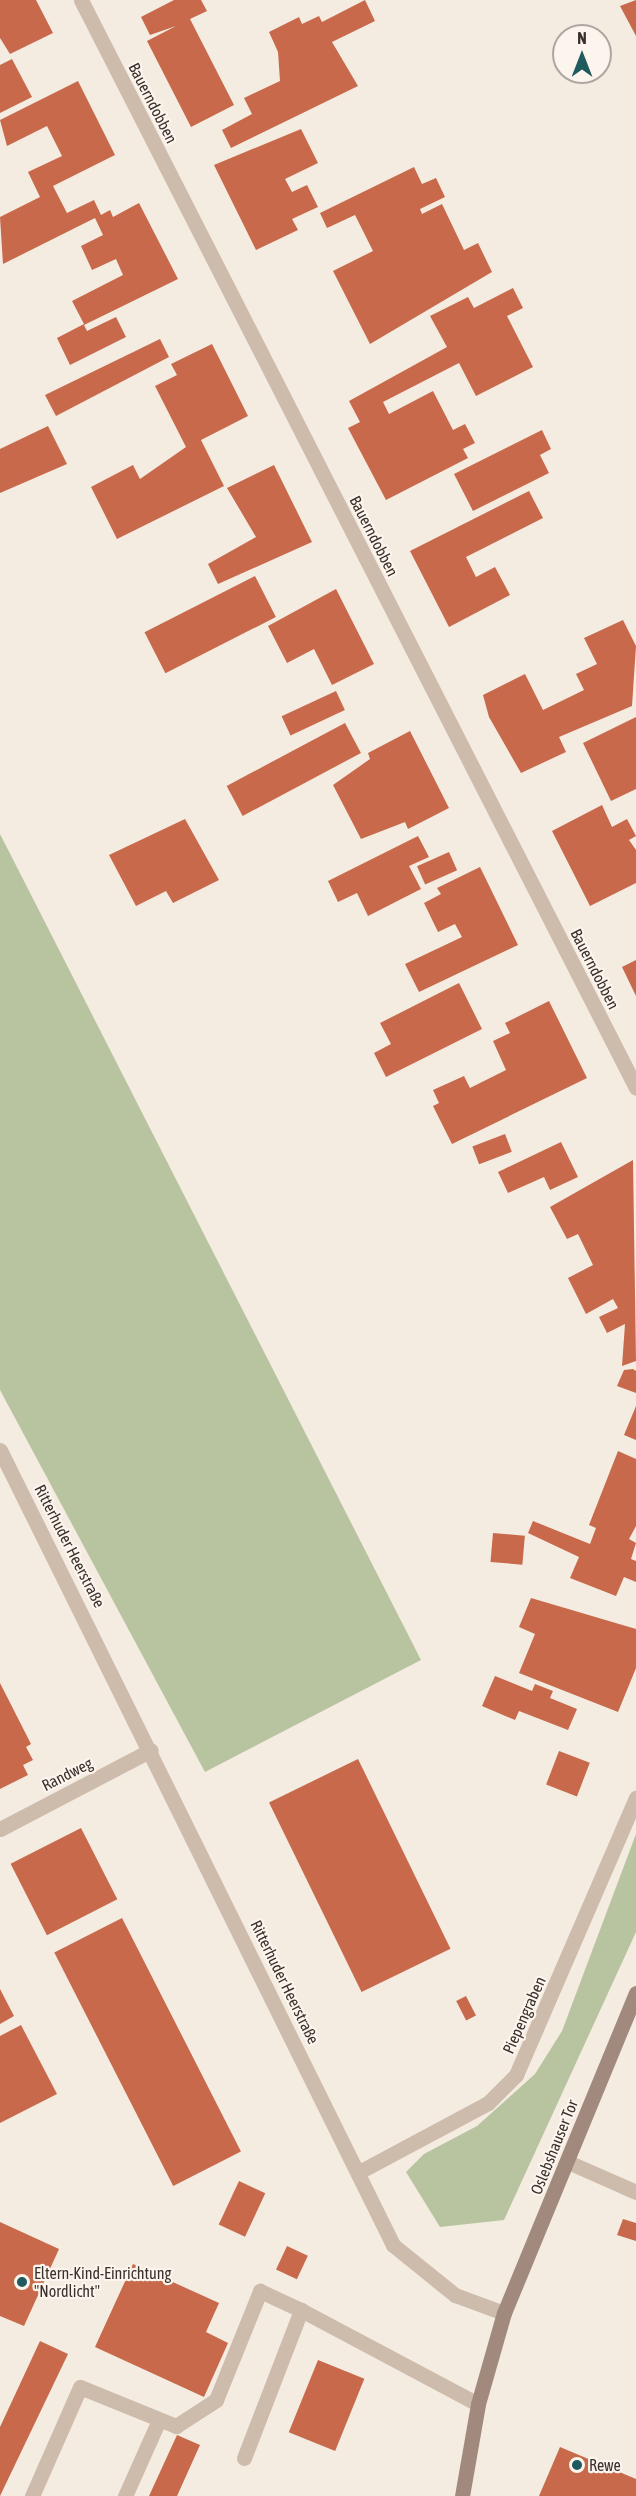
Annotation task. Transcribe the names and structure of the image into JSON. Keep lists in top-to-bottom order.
{
  "streets": {
    "main road": ["Oslebshauser Tor"],
    "street": [
      "Bauerndobben",
      "Ritterhuder Heerstraße",
      "Randweg",
      "Piepengraben"
    ]
  },
  "crossings": [
    ["Ritterhuder Heerstraße", "Randweg"],
    ["Ritterhuder Heerstraße", "Piepengraben"],
    ["Ritterhuder Heerstraße", "Oslebshauser Tor"]
  ],
  "places": ["Eltern-Kind-Einrichtung \"Nordlicht\"", "Rewe"],
  "north": "top"
}
